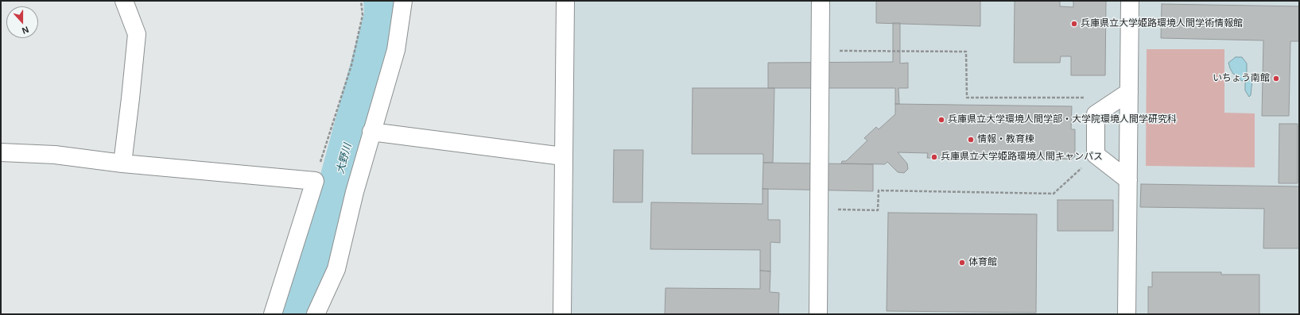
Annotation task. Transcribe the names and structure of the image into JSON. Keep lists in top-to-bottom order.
{
  "water": ["大野川"],
  "places": [
    "兵庫県立大学姫路環境人間学術情報館",
    "いちょう南館",
    "兵庫県立大学環境人間学部・大学院環境人間学研究科",
    "情報・教育棟",
    "兵庫県立大学姫路環境人間キャンパス",
    "体育館"
  ],
  "north": "bottom"
}
